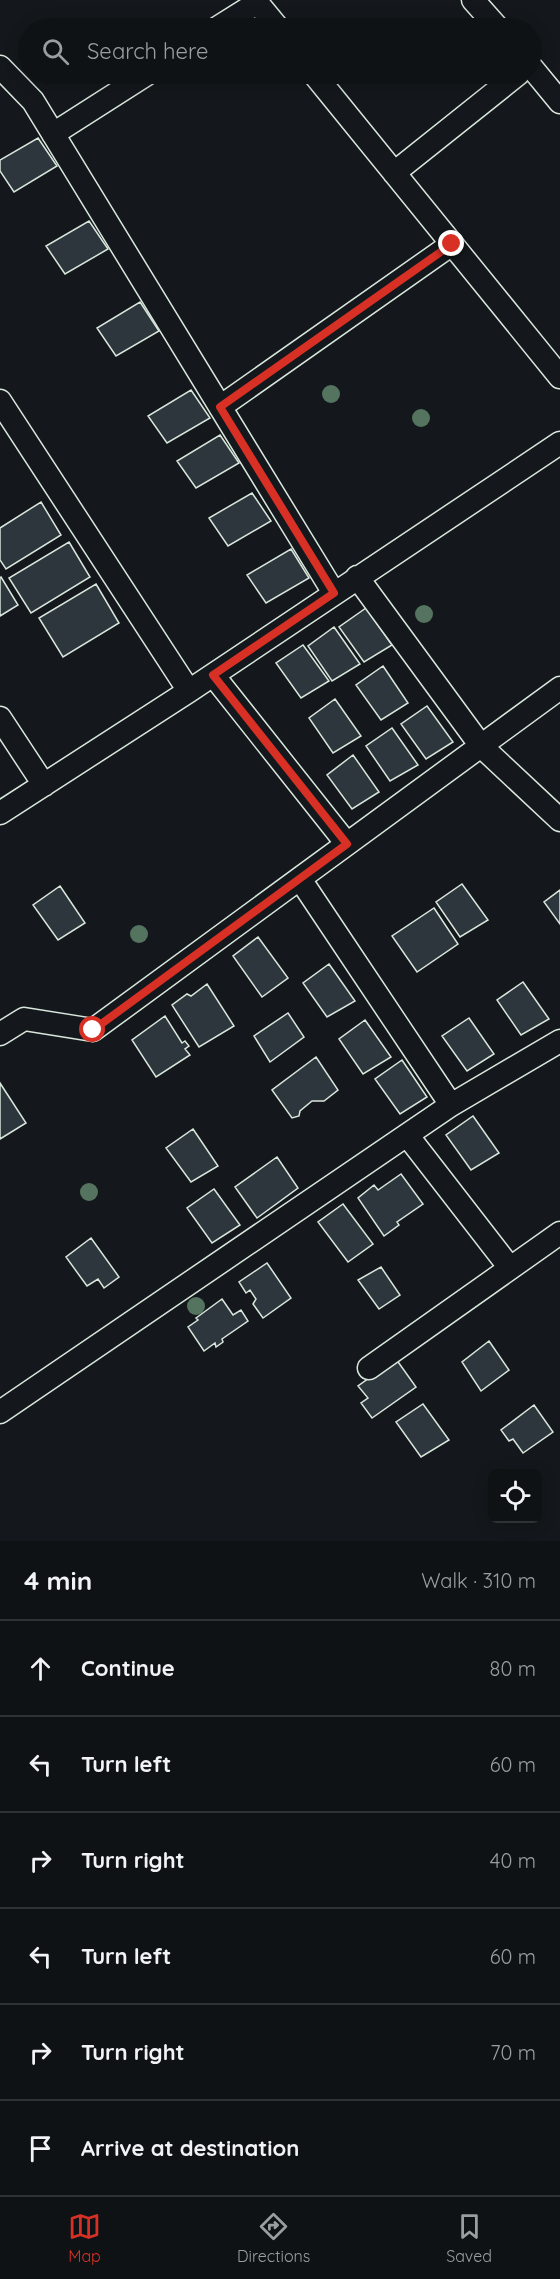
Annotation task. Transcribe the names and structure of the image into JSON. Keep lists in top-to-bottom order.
{
  "page": {
    "search": "Search here",
    "heading": ["4 min", "Walk · 310 m"],
    "list": [
      ["Continue", "80 m"],
      ["Turn left", "60 m"],
      ["Turn right", "40 m"],
      ["Turn left", "60 m"],
      ["Turn right", "70 m"],
      "Arrive at destination"
    ],
    "nav": ["Map", "Directions", "Saved"]
  }
}
